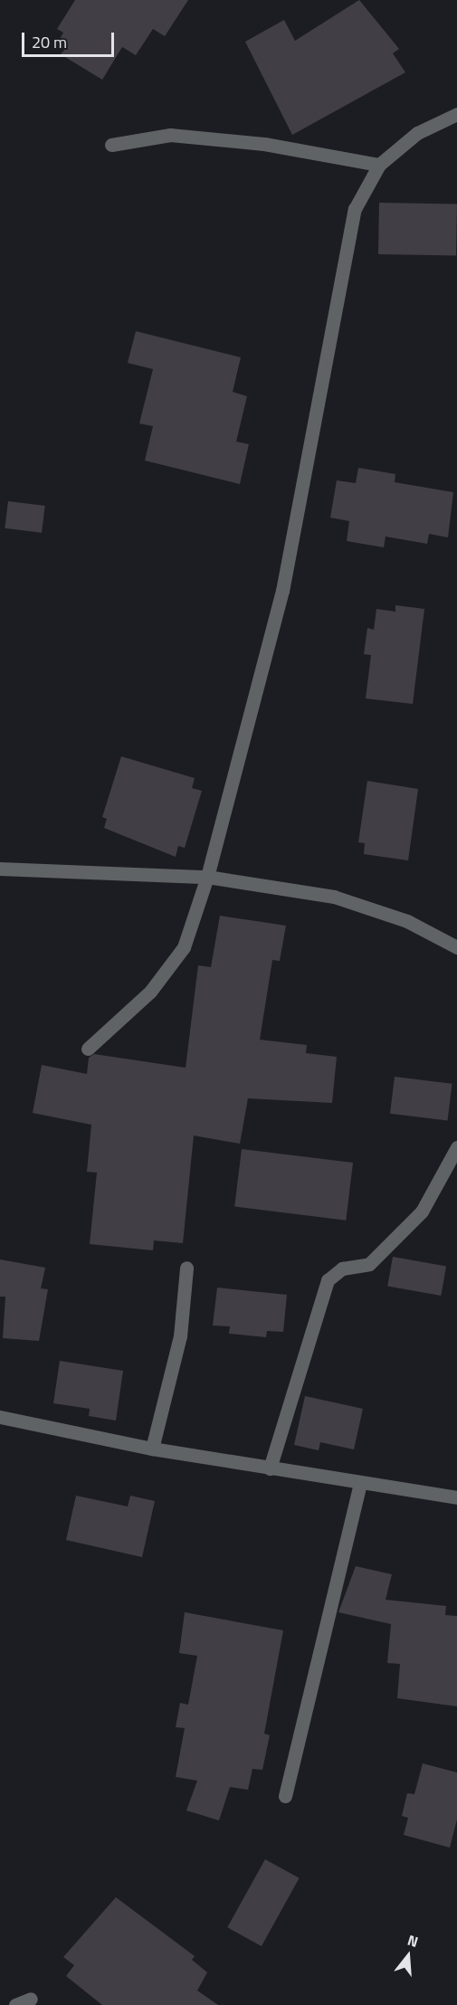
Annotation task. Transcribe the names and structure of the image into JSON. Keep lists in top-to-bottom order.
{
  "scale_bar": "20 m",
  "north": "top"
}
